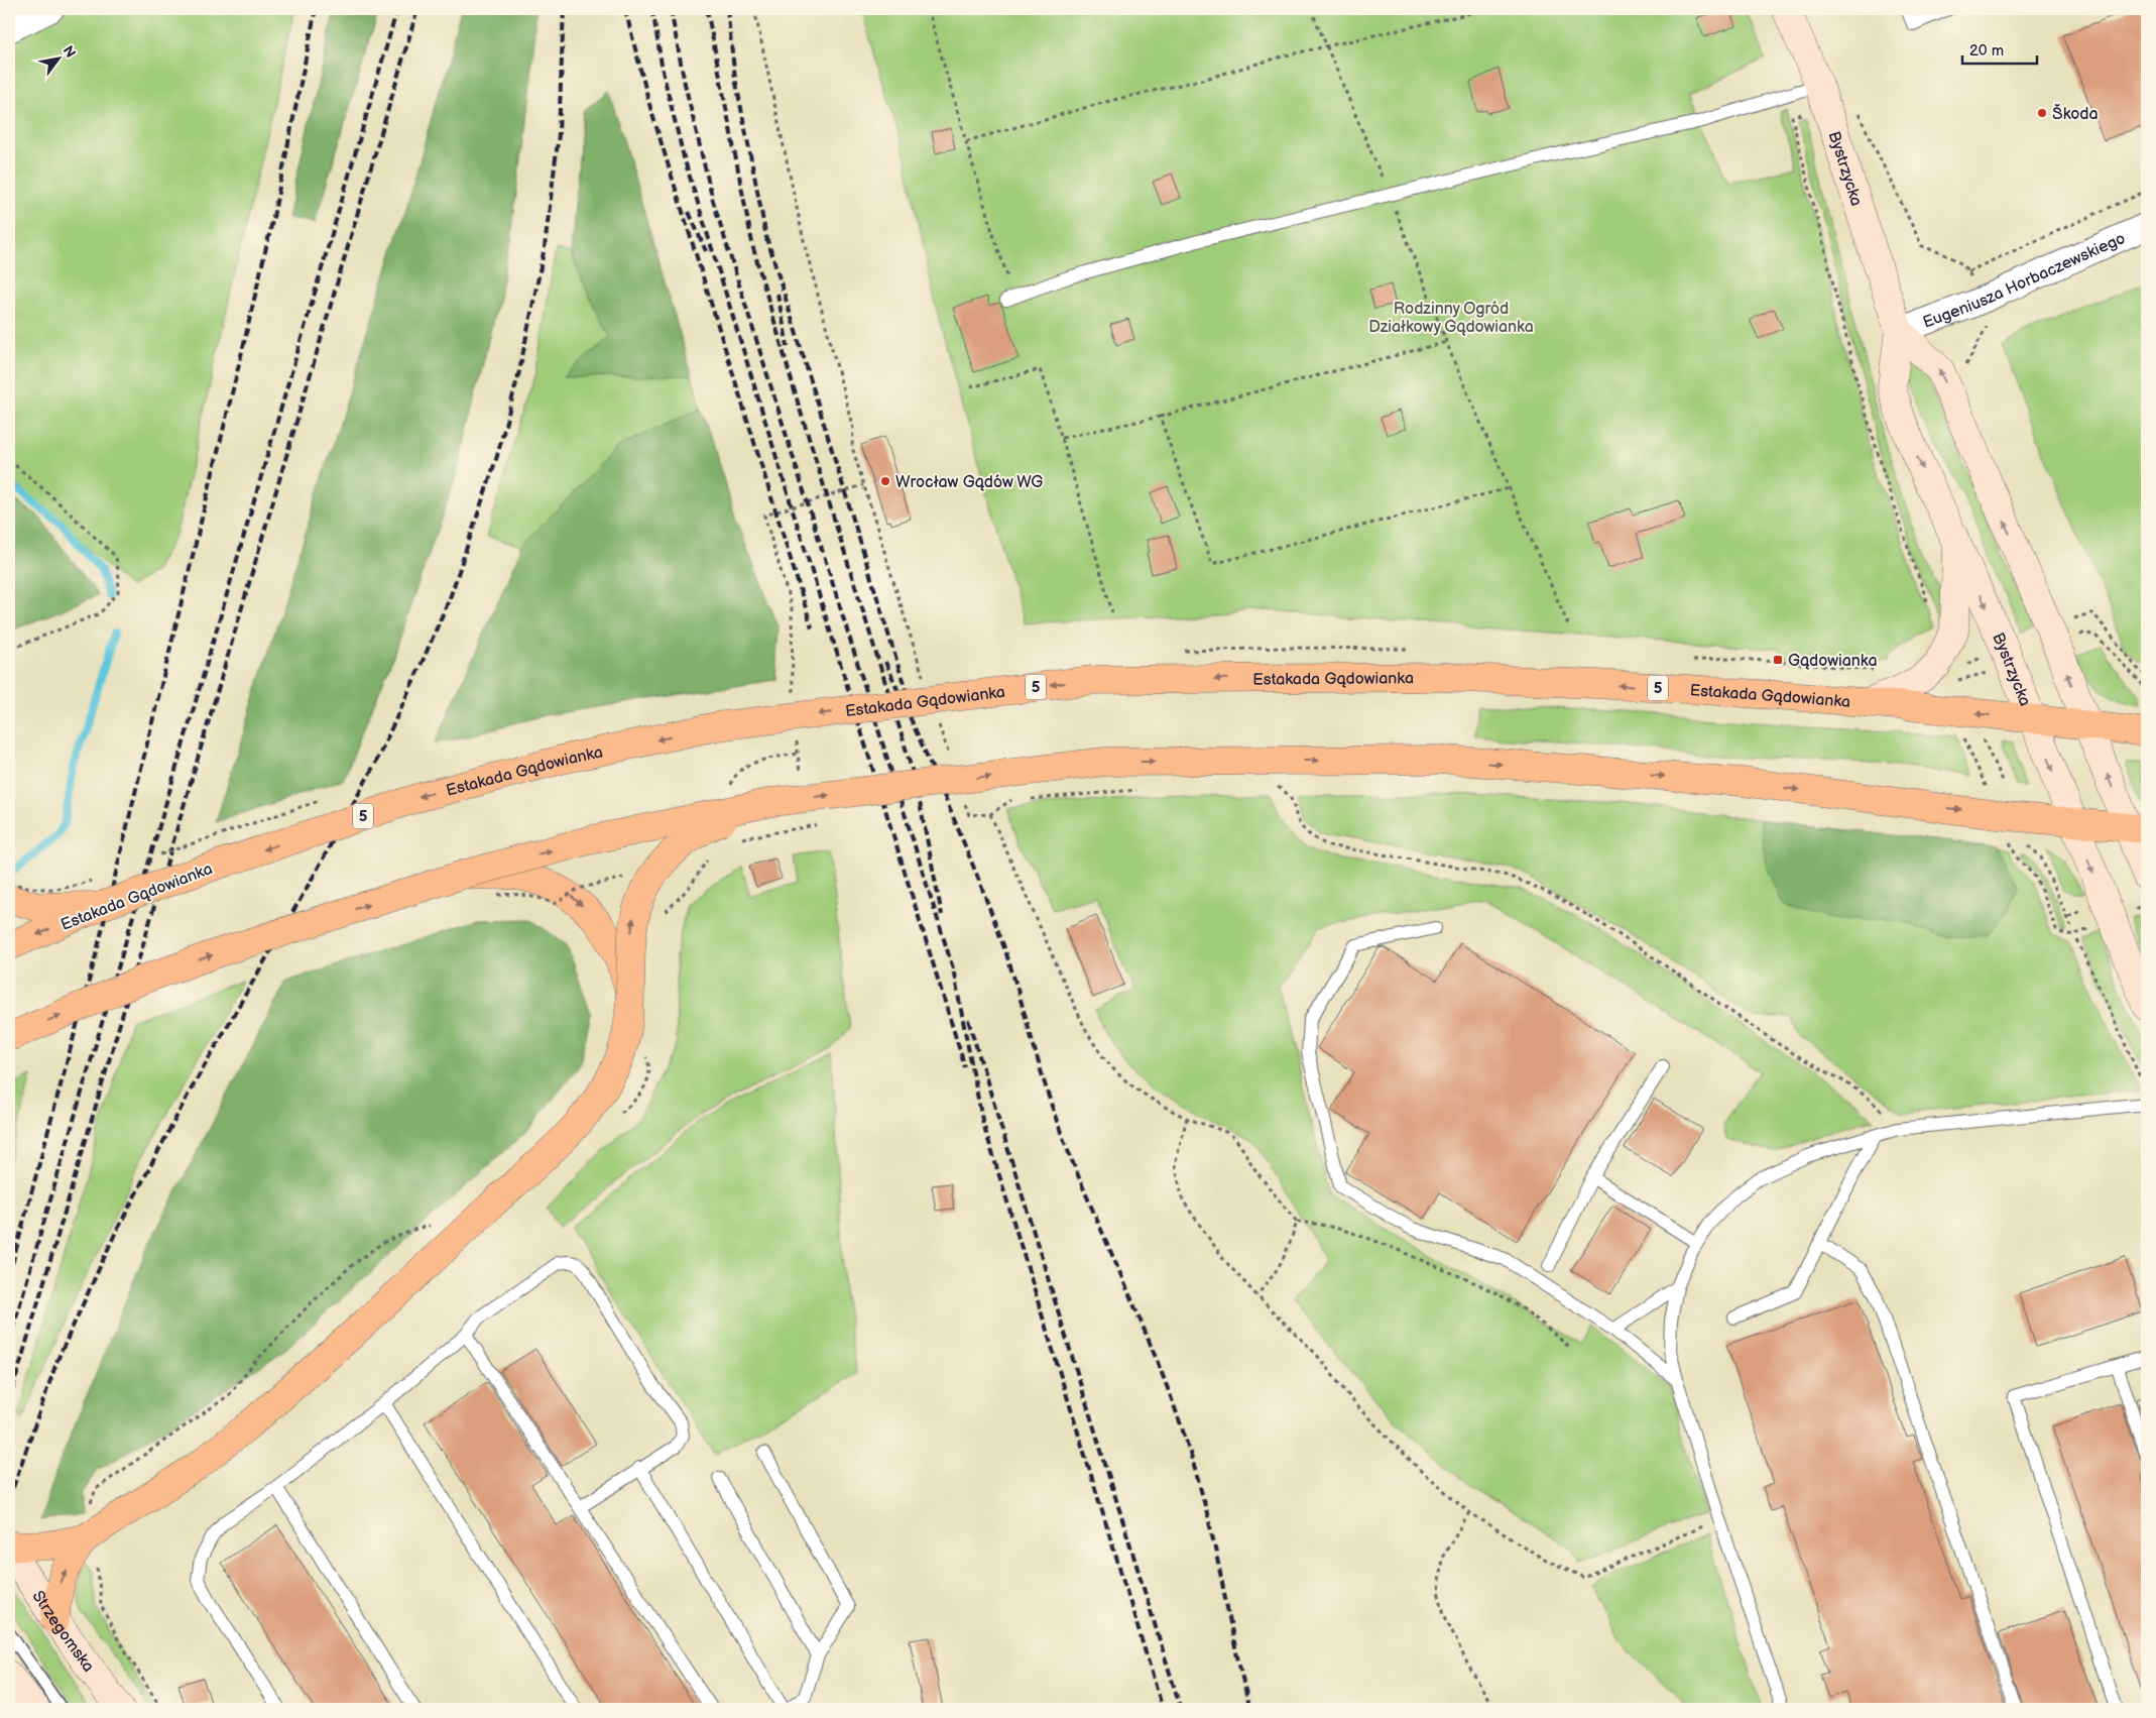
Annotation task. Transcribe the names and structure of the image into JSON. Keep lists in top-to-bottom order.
{
  "streets": {
    "main road": ["Estakada Gądowianka", "5"],
    "street": ["Bystrzycka", "Eugeniusza Horbaczewskiego", "Strzegomska"]
  },
  "crossings": [
    ["Bystrzycka", "Eugeniusza Horbaczewskiego"],
    ["Bystrzycka", "Estakada Gądowianka"],
    ["Bystrzycka", "5"],
    ["Estakada Gądowianka", "5"]
  ],
  "parks": ["Rodzinny Ogród Działkowy Gądowianka"],
  "places": {
    "other": ["Škoda", "Wrocław Gądów WG"],
    "transit": ["Gądowianka"]
  },
  "scale_bar": "20 m",
  "north": "top right"
}
